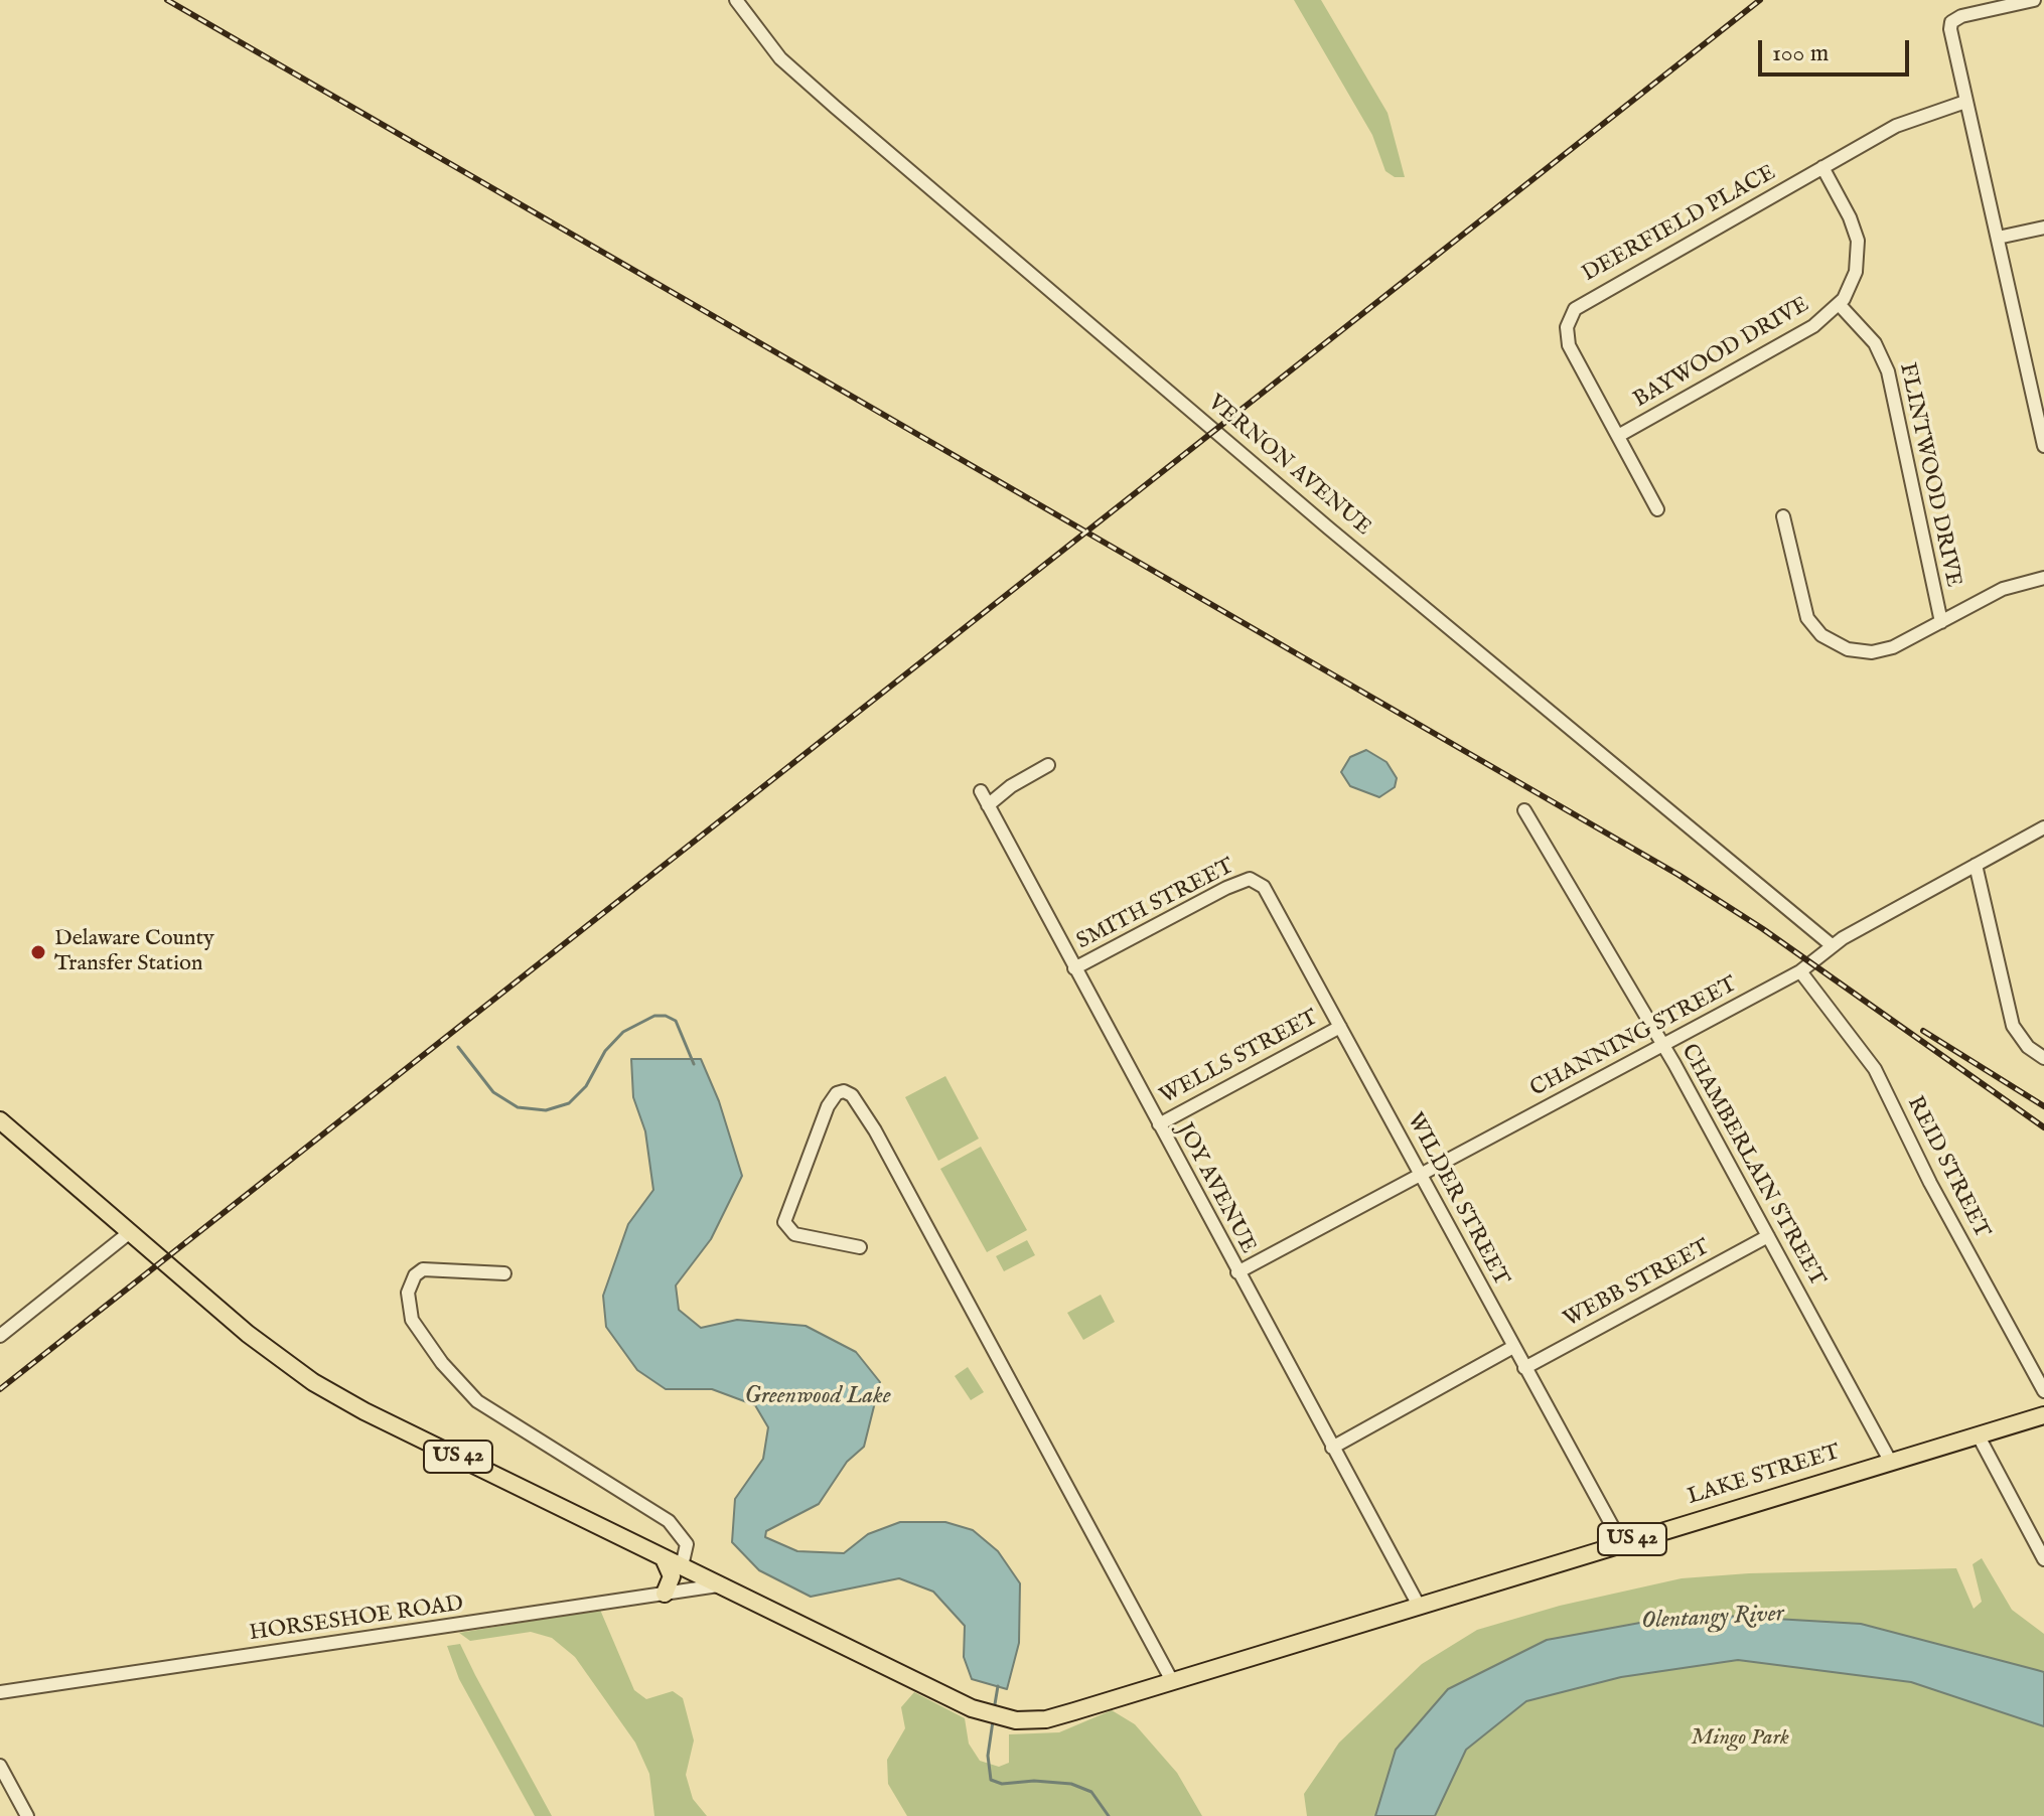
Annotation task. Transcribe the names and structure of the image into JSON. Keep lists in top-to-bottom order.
{
  "streets": {
    "main road": ["US 42", "LAKE STREET"],
    "street": [
      "DEERFIELD PLACE",
      "BAYWOOD DRIVE",
      "VERNON AVENUE",
      "FLINTWOOD DRIVE",
      "SMITH STREET",
      "CHANNING STREET",
      "WELLS STREET",
      "CHAMBERLAIN STREET",
      "REID STREET",
      "JOY AVENUE",
      "WILDER STREET",
      "WEBB STREET",
      "HORSESHOE ROAD"
    ]
  },
  "crossings": [
    ["DEERFIELD PLACE", "BAYWOOD DRIVE"],
    ["BAYWOOD DRIVE", "FLINTWOOD DRIVE"],
    ["VERNON AVENUE", "CHANNING STREET"],
    ["SMITH STREET", "JOY AVENUE"],
    ["SMITH STREET", "WILDER STREET"],
    ["CHANNING STREET", "CHAMBERLAIN STREET"],
    ["CHANNING STREET", "REID STREET"],
    ["CHANNING STREET", "JOY AVENUE"],
    ["CHANNING STREET", "WILDER STREET"],
    ["WELLS STREET", "JOY AVENUE"],
    ["WELLS STREET", "WILDER STREET"],
    ["CHAMBERLAIN STREET", "WEBB STREET"],
    ["CHAMBERLAIN STREET", "LAKE STREET"],
    ["JOY AVENUE", "LAKE STREET"],
    ["WILDER STREET", "WEBB STREET"],
    ["WILDER STREET", "LAKE STREET"],
    ["US 42", "LAKE STREET"],
    ["US 42", "HORSESHOE ROAD"]
  ],
  "water": ["Greenwood Lake", "Olentangy River"],
  "parks": ["Mingo Park"],
  "places": ["Delaware County Transfer Station"],
  "scale_bar": "100 m"
}
